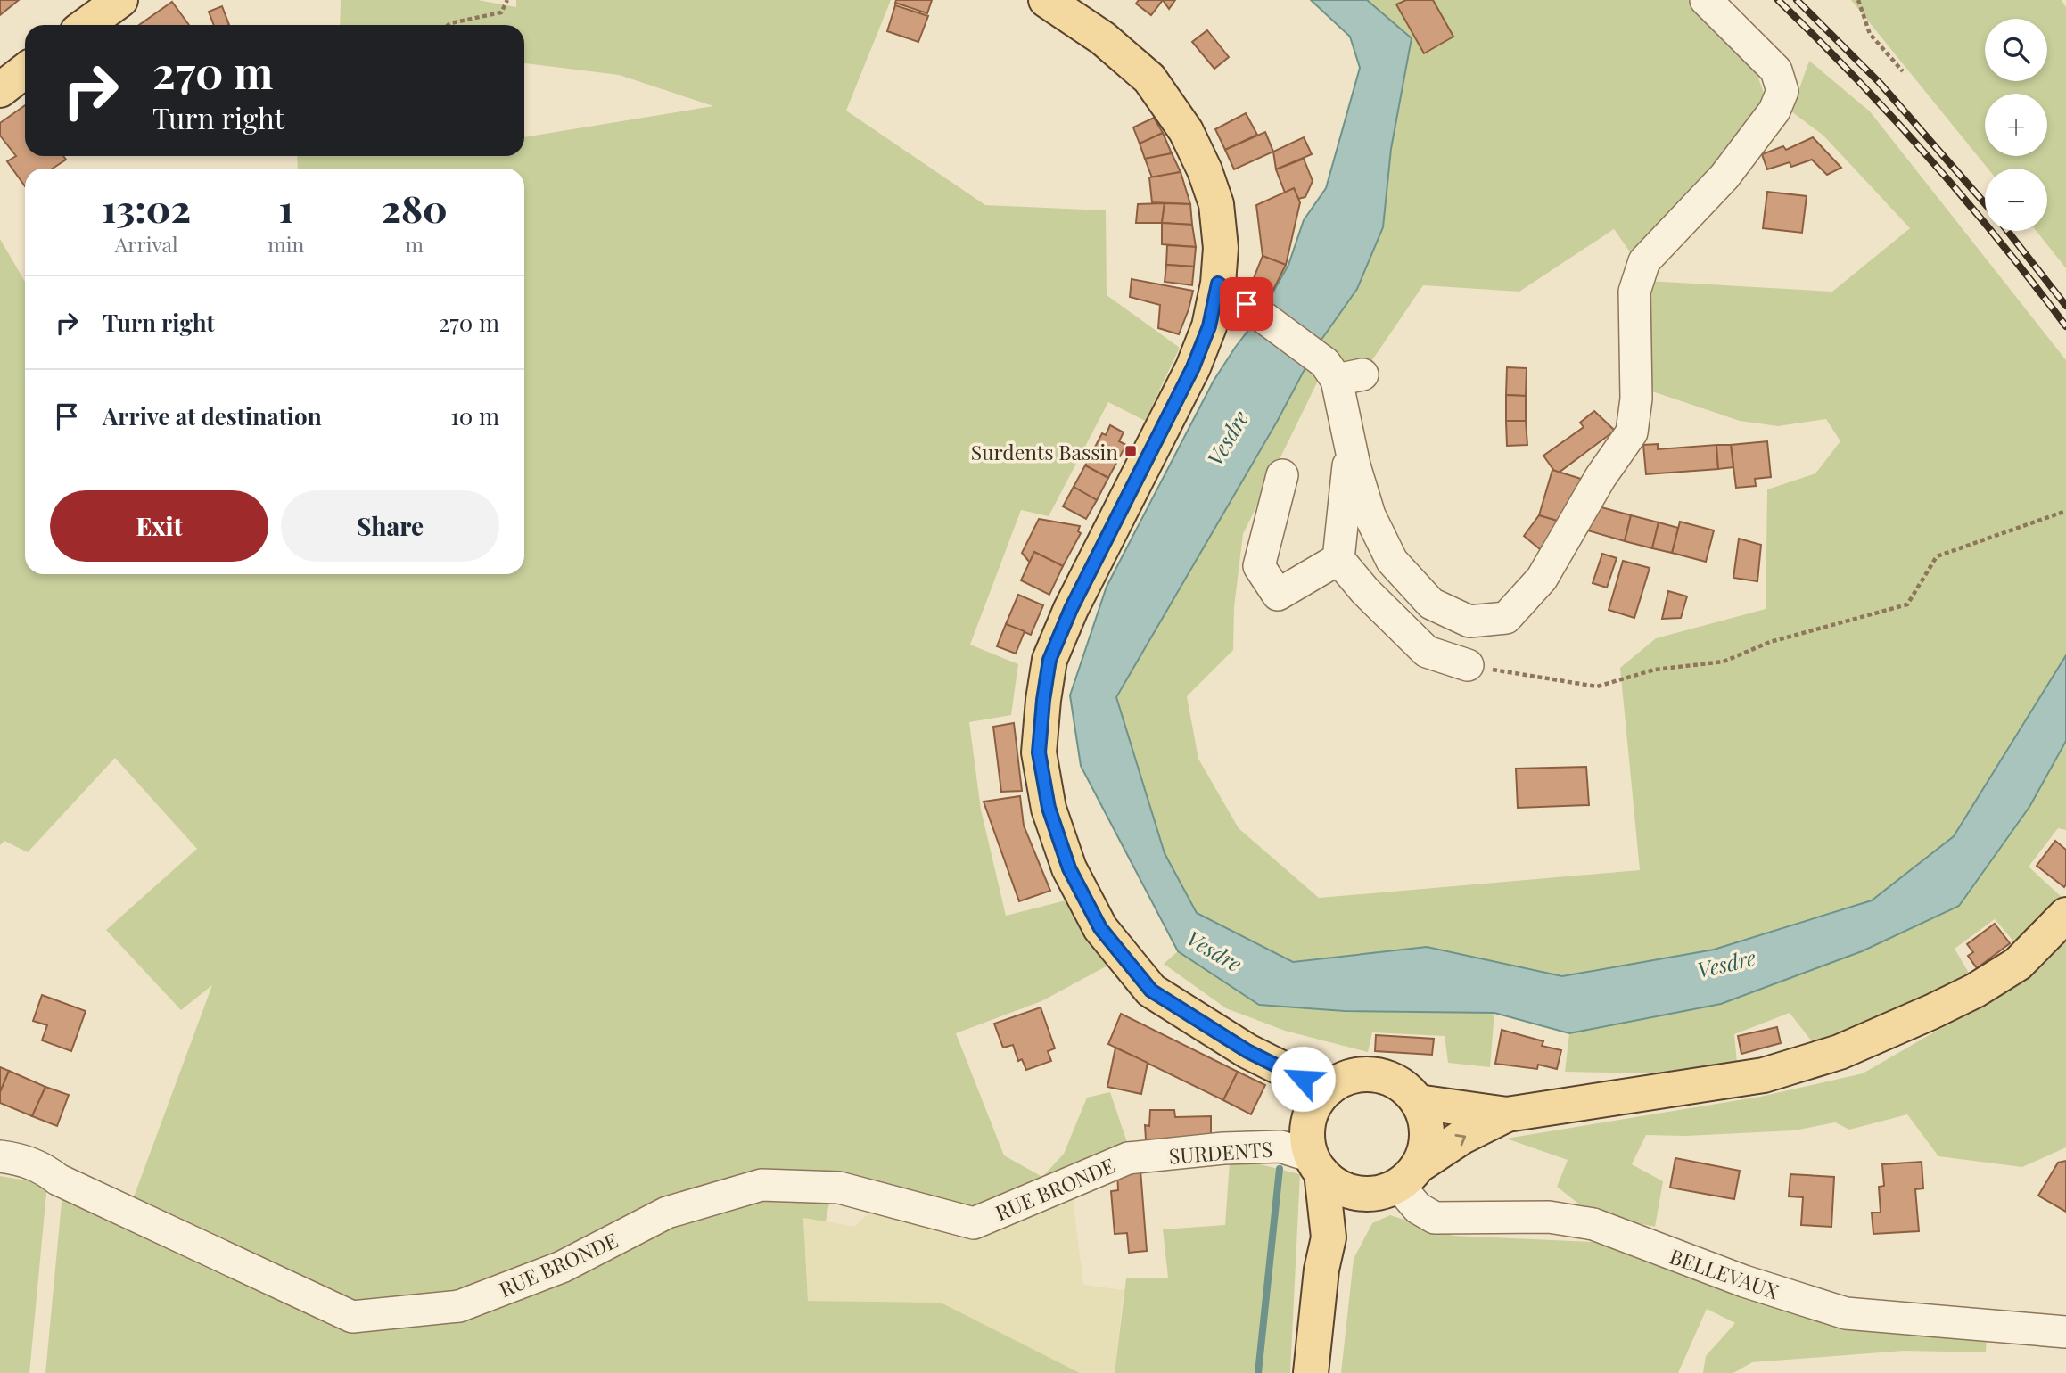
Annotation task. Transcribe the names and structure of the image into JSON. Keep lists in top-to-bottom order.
{
  "streets": {
    "street": ["SURDENTS", "RUE BRONDE", "BELLEVAUX"]
  },
  "crossings": [
    ["SURDENTS", "RUE BRONDE"],
    ["SURDENTS", "BELLEVAUX"]
  ],
  "water": ["Vesdre"],
  "places": {
    "transit": ["Surdents Bassin"]
  },
  "page": {
    "map_buttons": ["+", "−"],
    "turn": ["270 m", "Turn right"],
    "eta": [
      "13:02",
      "Arrival",
      "1",
      "min",
      "280",
      "m"
    ],
    "list": [
      {
        "name": "Turn right",
        "value": "270 m"
      },
      {
        "name": "Arrive at destination",
        "value": "10 m"
      }
    ],
    "buttons": ["Exit", "Share"]
  }
}
